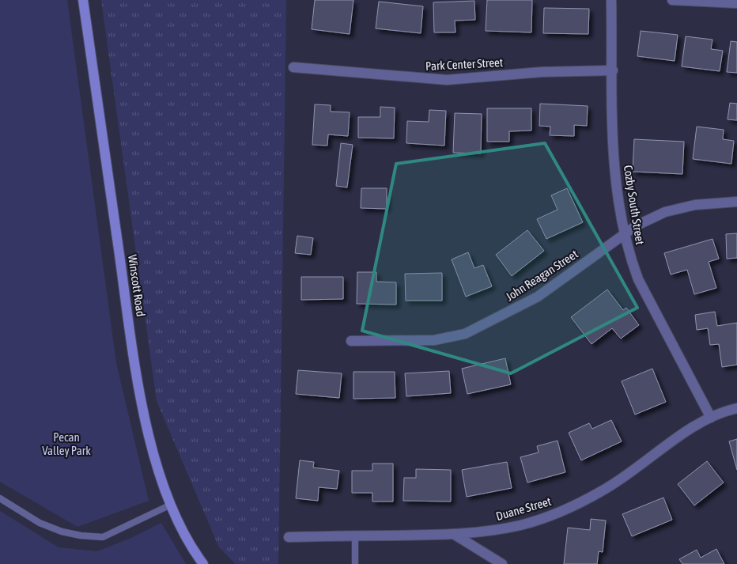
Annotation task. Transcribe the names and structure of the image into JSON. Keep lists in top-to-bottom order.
{
  "streets": {
    "main road": ["Winscott Road"],
    "street": [
      "Park Center Street",
      "Cozby South Street",
      "John Reagan Street",
      "Duane Street"
    ]
  },
  "crossings": [
    ["Park Center Street", "Cozby South Street"],
    ["Cozby South Street", "John Reagan Street"],
    ["Cozby South Street", "Duane Street"]
  ],
  "parks": ["Pecan Valley Park"]
}
